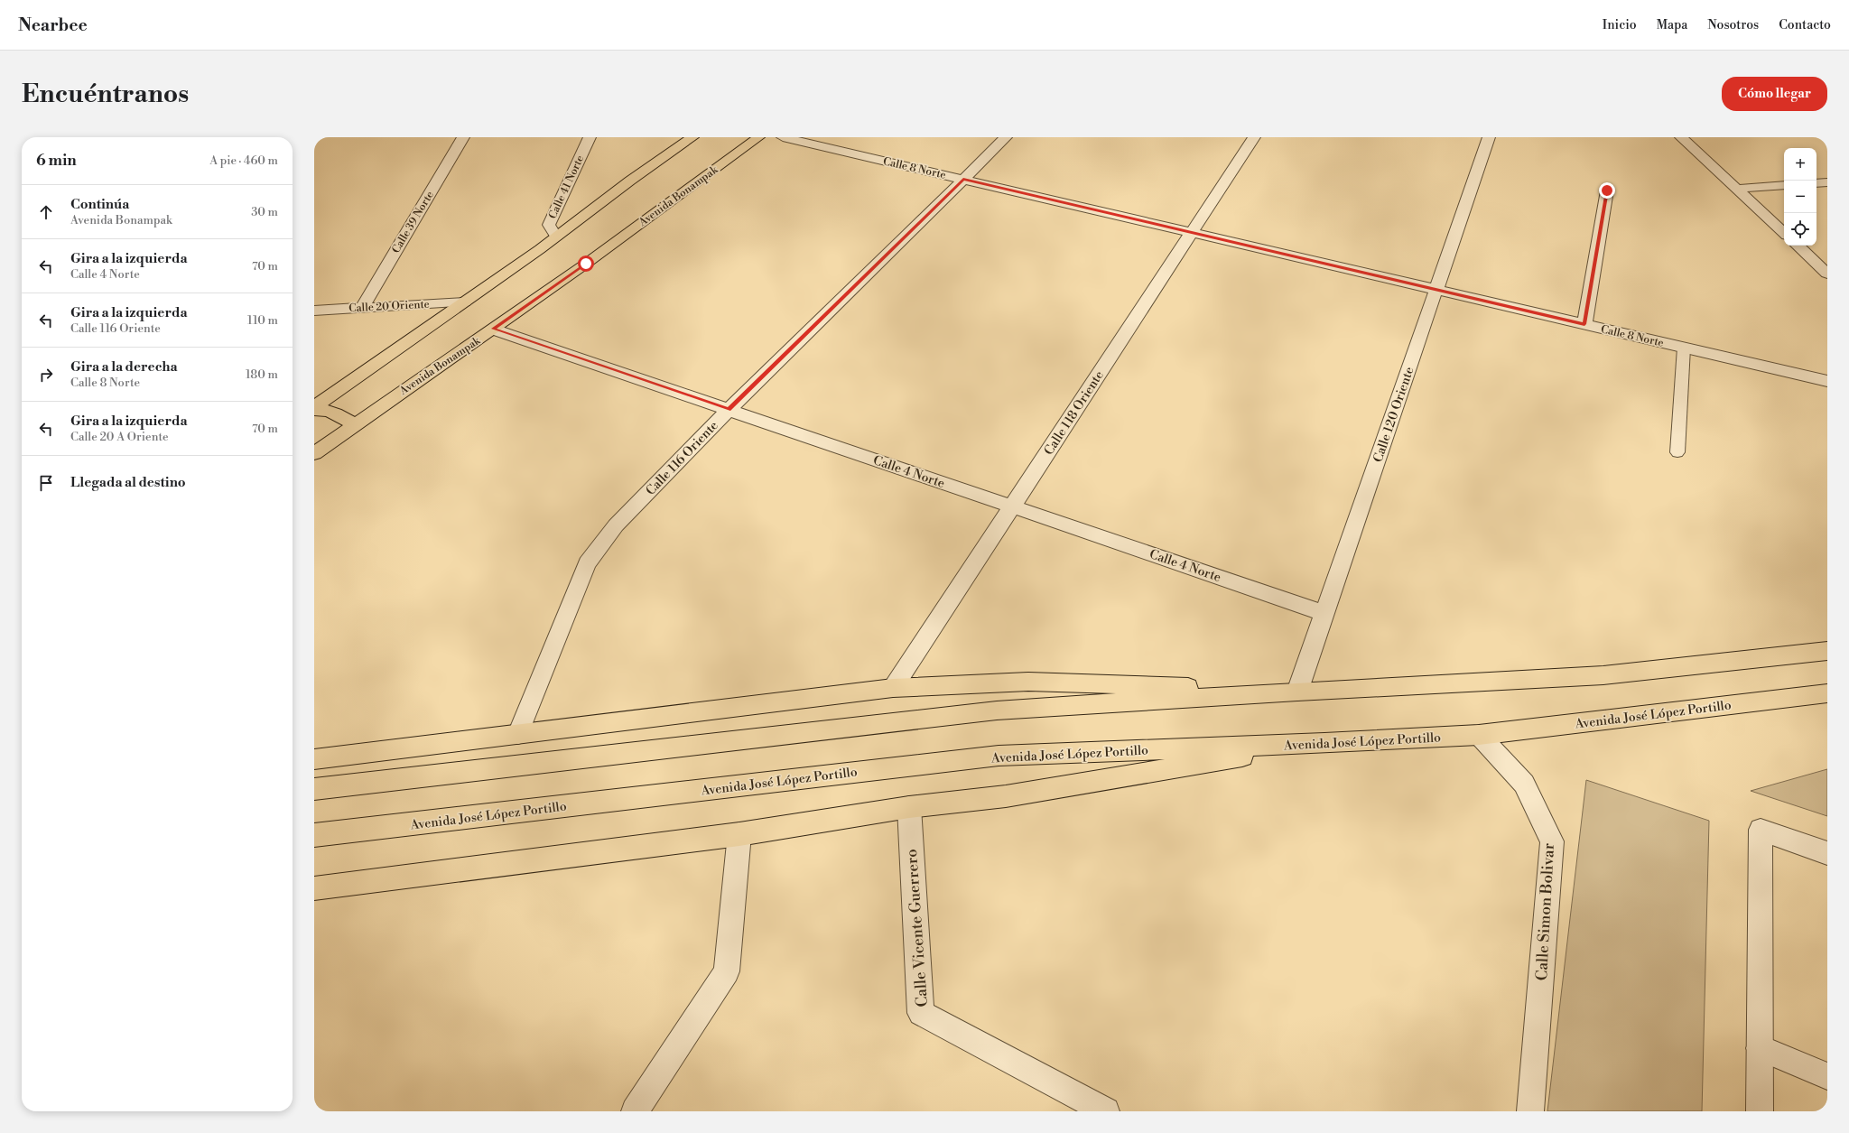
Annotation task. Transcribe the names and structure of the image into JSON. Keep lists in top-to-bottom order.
{
  "streets": {
    "main road": ["Avenida Bonampak", "Avenida José López Portillo"],
    "street": [
      "Calle 8 Norte",
      "Calle 41 Norte",
      "Calle 39 Norte",
      "Calle 20 Oriente",
      "Calle 118 Oriente",
      "Calle 120 Oriente",
      "Calle 116 Oriente",
      "Calle 4 Norte",
      "Calle Simon Bolivar",
      "Calle Vicente Guerrero"
    ]
  },
  "crossings": [
    ["Calle 8 Norte", "Calle 118 Oriente"],
    ["Calle 8 Norte", "Calle 120 Oriente"],
    ["Calle 8 Norte", "Calle 116 Oriente"],
    ["Avenida Bonampak", "Calle 4 Norte"],
    ["Calle 39 Norte", "Calle 20 Oriente"],
    ["Calle 118 Oriente", "Calle 4 Norte"],
    ["Calle 120 Oriente", "Calle 4 Norte"],
    ["Calle 116 Oriente", "Calle 4 Norte"],
    ["Avenida José López Portillo", "Calle Simon Bolivar"]
  ],
  "page": {
    "header": "Nearbee",
    "nav": [
      "Inicio",
      "Mapa",
      "Nosotros",
      "Contacto"
    ],
    "buttons": "Cómo llegar",
    "title": "Encuéntranos",
    "heading": ["6 min", "A pie · 460 m"],
    "map_buttons": ["+", "−"],
    "list": [
      ["Continúa", "Avenida Bonampak", "30 m"],
      ["Gira a la izquierda", "Calle 4 Norte", "70 m"],
      ["Gira a la izquierda", "Calle 116 Oriente", "110 m"],
      ["Gira a la derecha", "Calle 8 Norte", "180 m"],
      ["Gira a la izquierda", "Calle 20 A Oriente", "70 m"],
      "Llegada al destino"
    ]
  }
}
